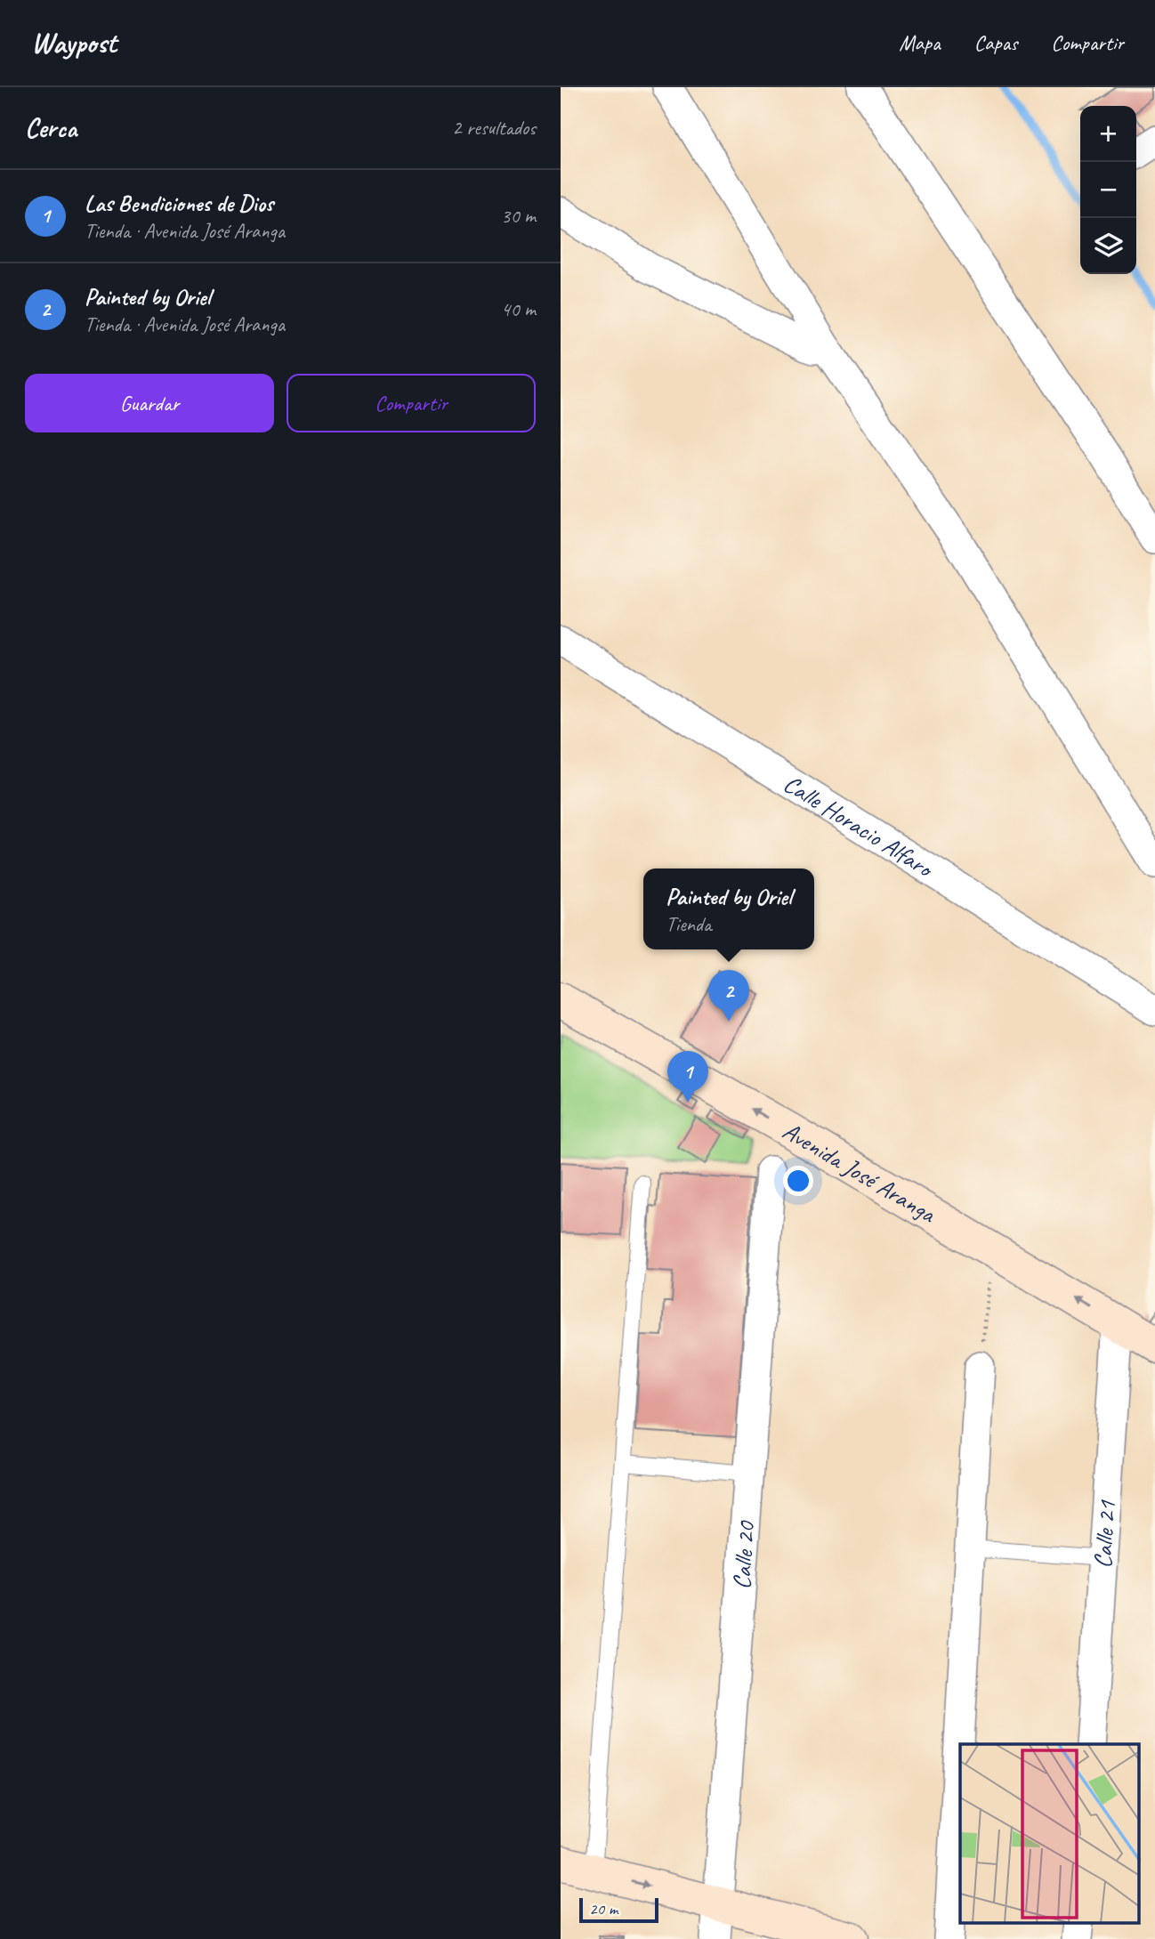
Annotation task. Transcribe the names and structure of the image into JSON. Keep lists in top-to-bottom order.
{
  "streets": {
    "street": [
      "Calle Horacio Alfaro",
      "Avenida José Aranga",
      "Calle 21",
      "Calle 20"
    ]
  },
  "crossings": [
    ["Avenida José Aranga", "Calle 21"]
  ],
  "one_way": ["Avenida José Aranga"],
  "scale_bar": "20 m",
  "page": {
    "header": "Waypost",
    "nav": ["Mapa", "Capas", "Compartir"],
    "heading": ["Cerca", "2 resultados"],
    "map_buttons": ["+", "−"],
    "list": [
      {
        "mark": "1",
        "name": "Las Bendiciones de Dios",
        "note": "Tienda · Avenida José Aranga",
        "value": "30 m"
      },
      {
        "mark": "2",
        "name": "Painted by Oriel",
        "note": "Tienda · Avenida José Aranga",
        "value": "40 m"
      }
    ],
    "buttons": ["Guardar", "Compartir"],
    "popup": ["Painted by Oriel", "Tienda"],
    "pins": ["2", "1"],
    "scale": "20 m"
  }
}
